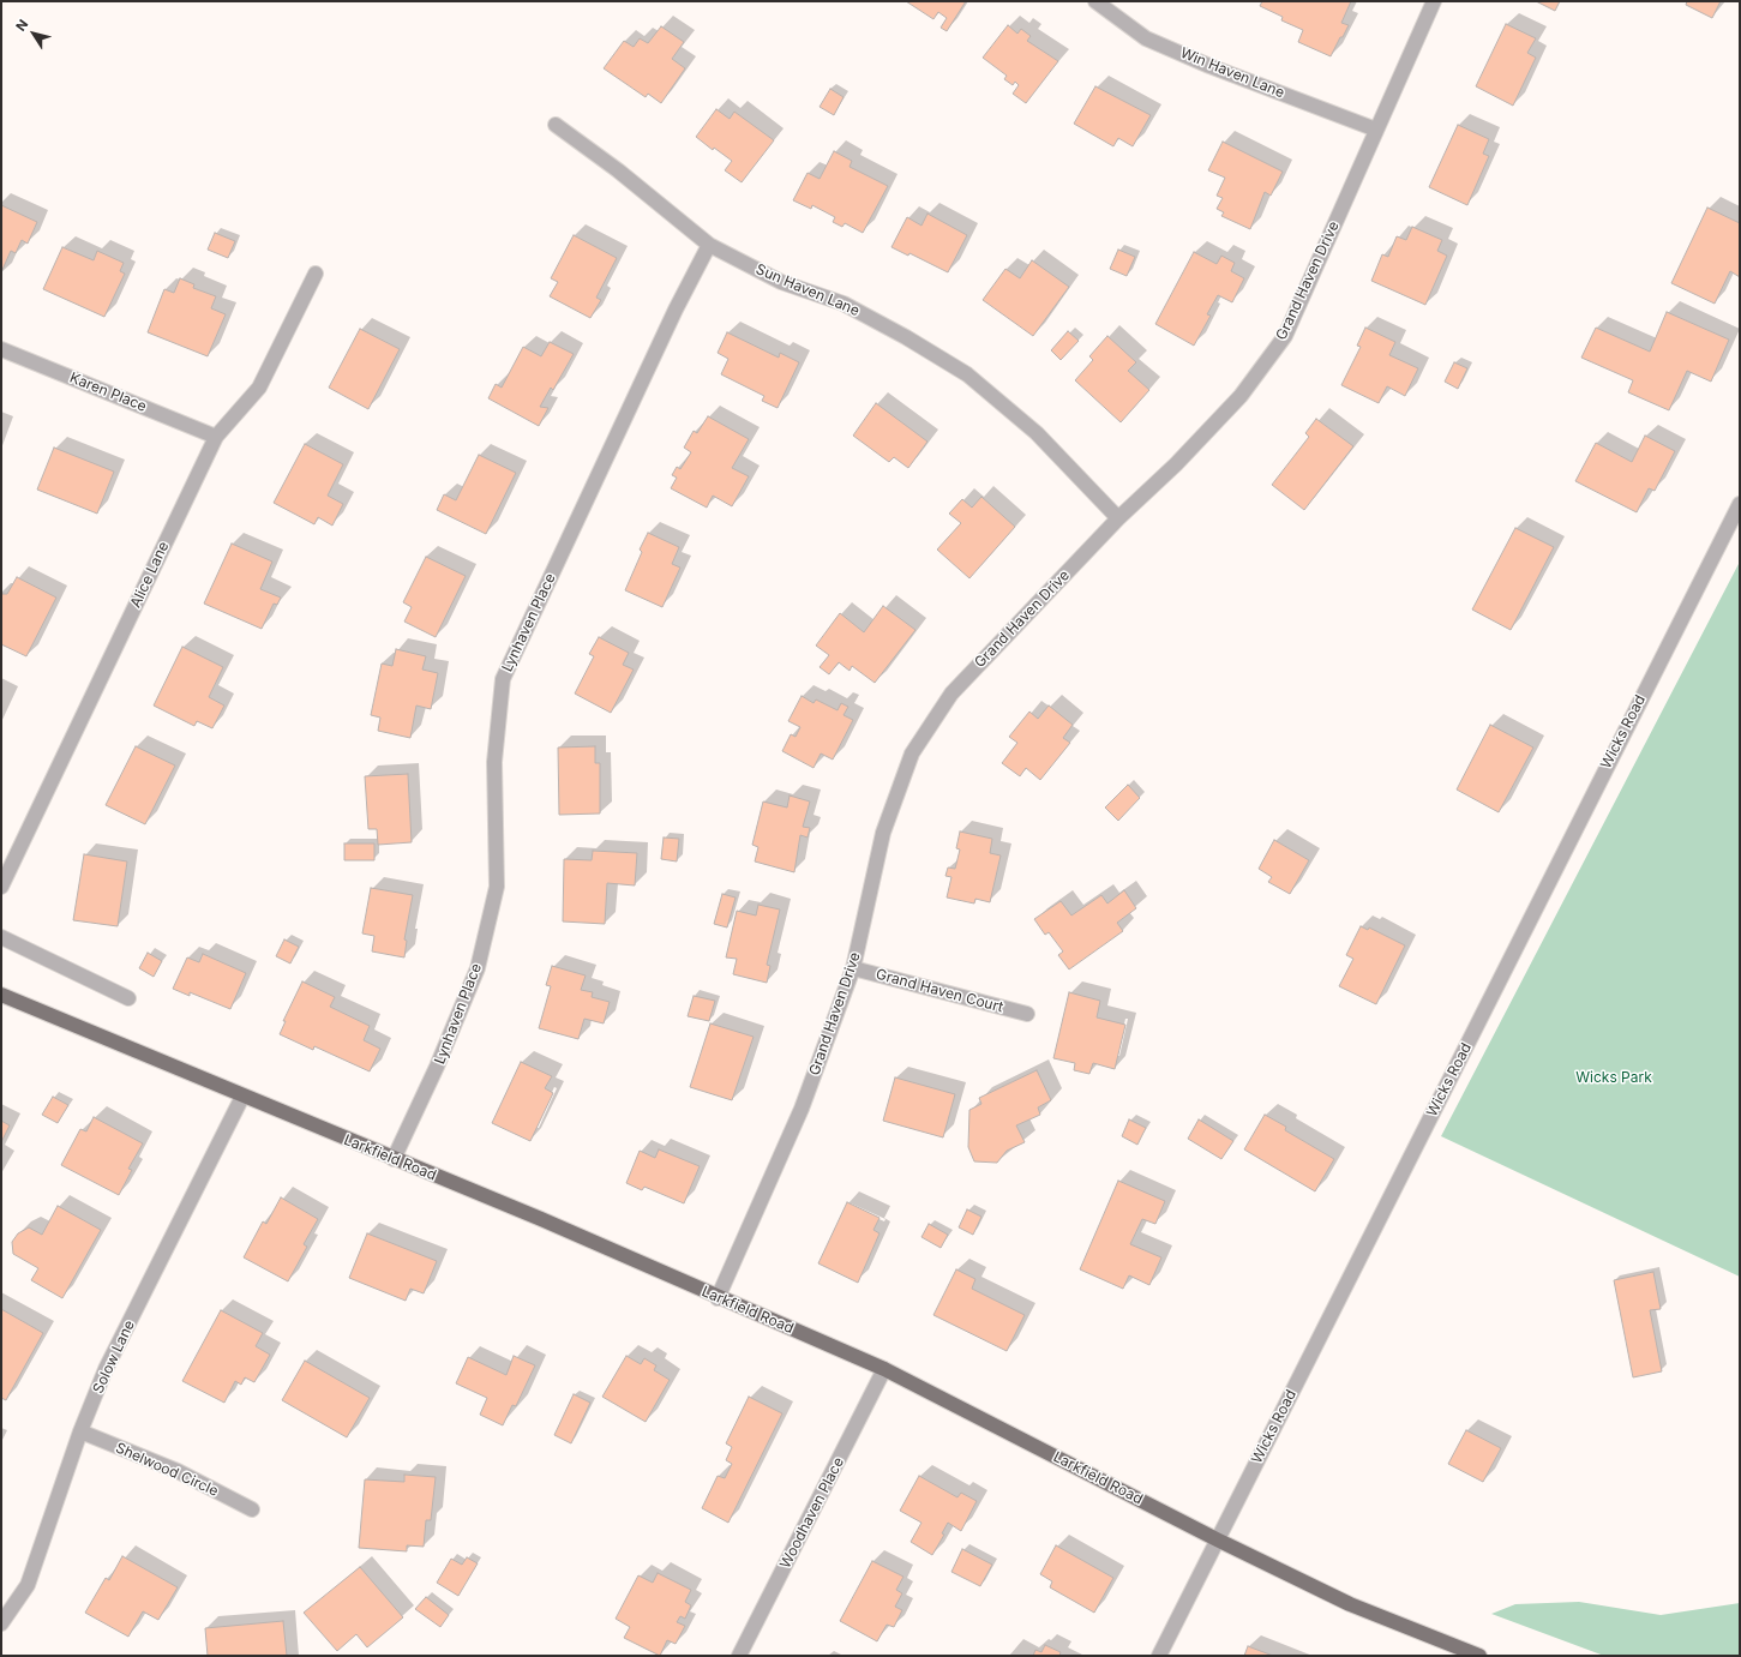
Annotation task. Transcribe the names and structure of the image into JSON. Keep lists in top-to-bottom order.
{
  "streets": {
    "main road": ["Larkfield Road"],
    "street": [
      "Win Haven Lane",
      "Grand Haven Drive",
      "Sun Haven Lane",
      "Karen Place",
      "Alice Lane",
      "Lynhaven Place",
      "Wicks Road",
      "Grand Haven Court",
      "Solow Lane",
      "Shelwood Circle",
      "Woodhaven Place"
    ]
  },
  "crossings": [
    ["Win Haven Lane", "Grand Haven Drive"],
    ["Grand Haven Drive", "Sun Haven Lane"],
    ["Grand Haven Drive", "Grand Haven Court"],
    ["Grand Haven Drive", "Larkfield Road"],
    ["Sun Haven Lane", "Lynhaven Place"],
    ["Karen Place", "Alice Lane"],
    ["Lynhaven Place", "Larkfield Road"],
    ["Wicks Road", "Larkfield Road"],
    ["Larkfield Road", "Solow Lane"],
    ["Larkfield Road", "Woodhaven Place"],
    ["Solow Lane", "Shelwood Circle"]
  ],
  "parks": ["Wicks Park"],
  "north": "top left"
}
